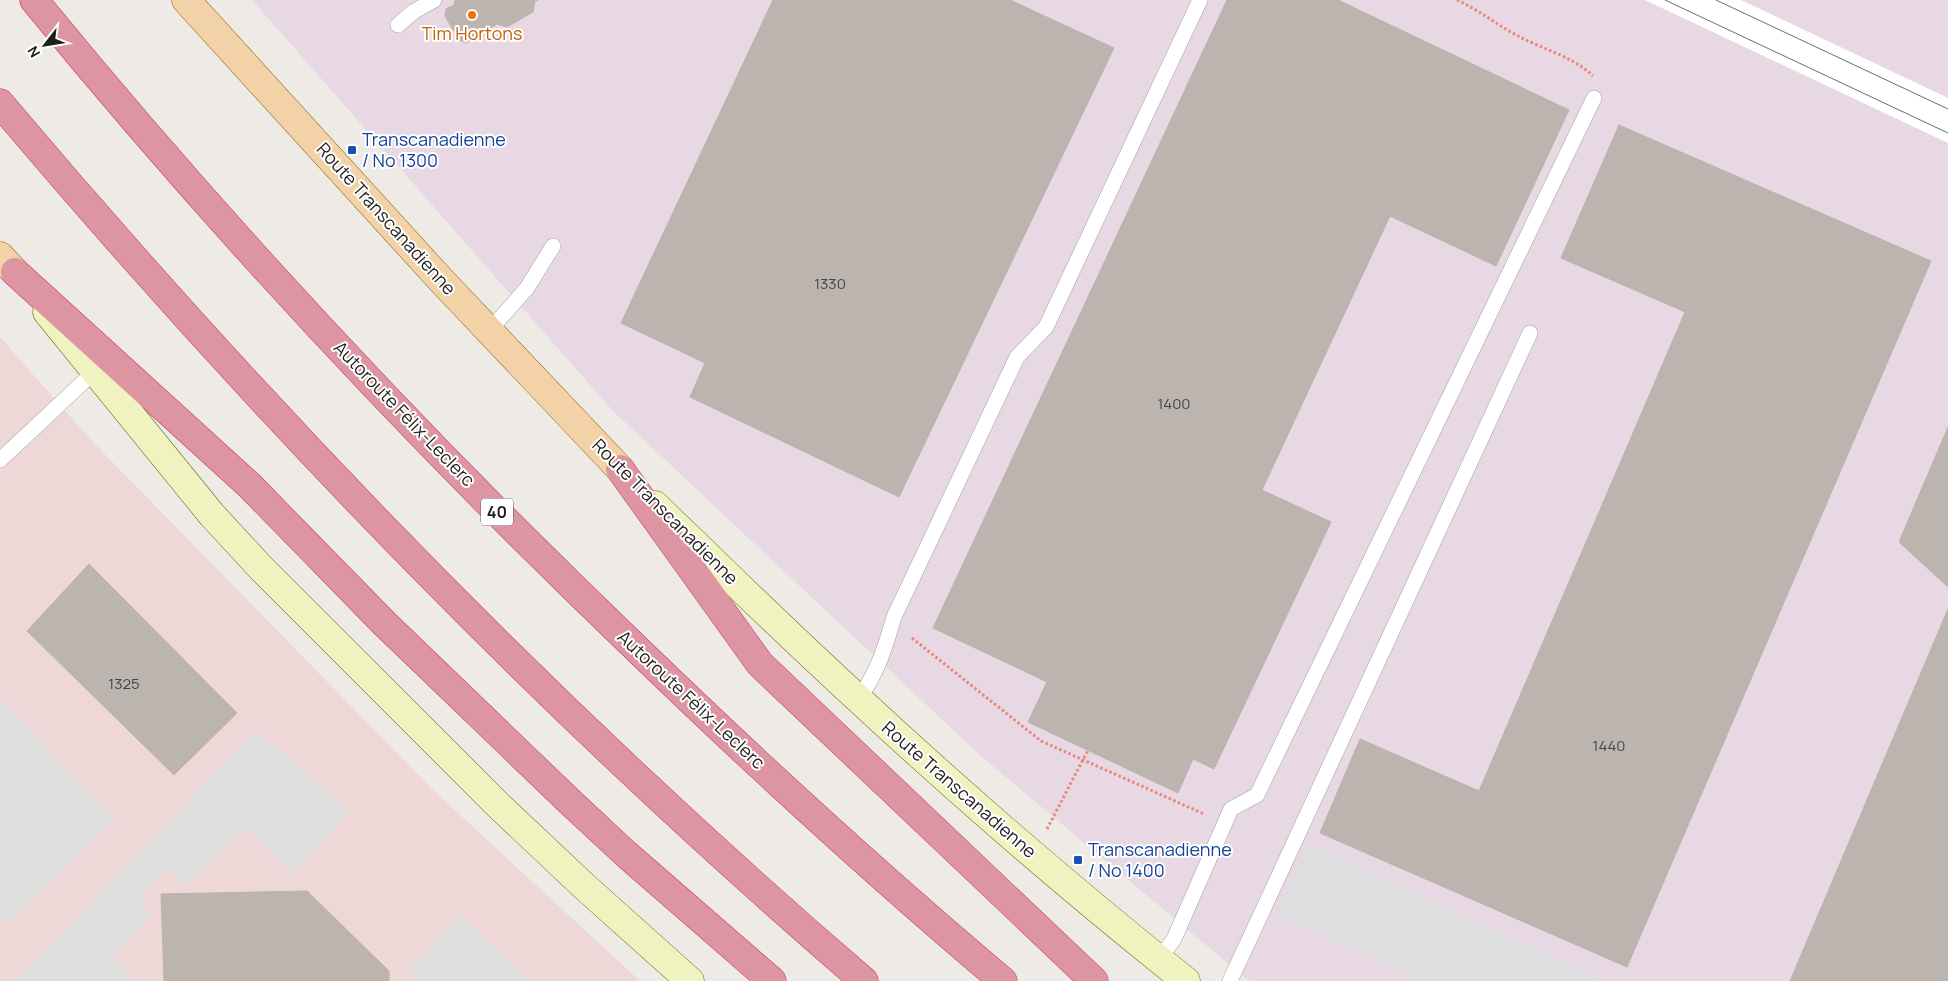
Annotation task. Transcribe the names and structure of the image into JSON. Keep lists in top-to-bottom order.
{
  "streets": {
    "highway": ["Autoroute Félix-Leclerc", "40"],
    "main road": ["Route Transcanadienne"]
  },
  "places": {
    "other": ["Tim Hortons"],
    "transit": ["Transcanadienne / No 1300", "Transcanadienne / No 1400"]
  },
  "house_numbers": [
    "1330",
    "1400",
    "1325",
    "1440"
  ],
  "north": "bottom left"
}
